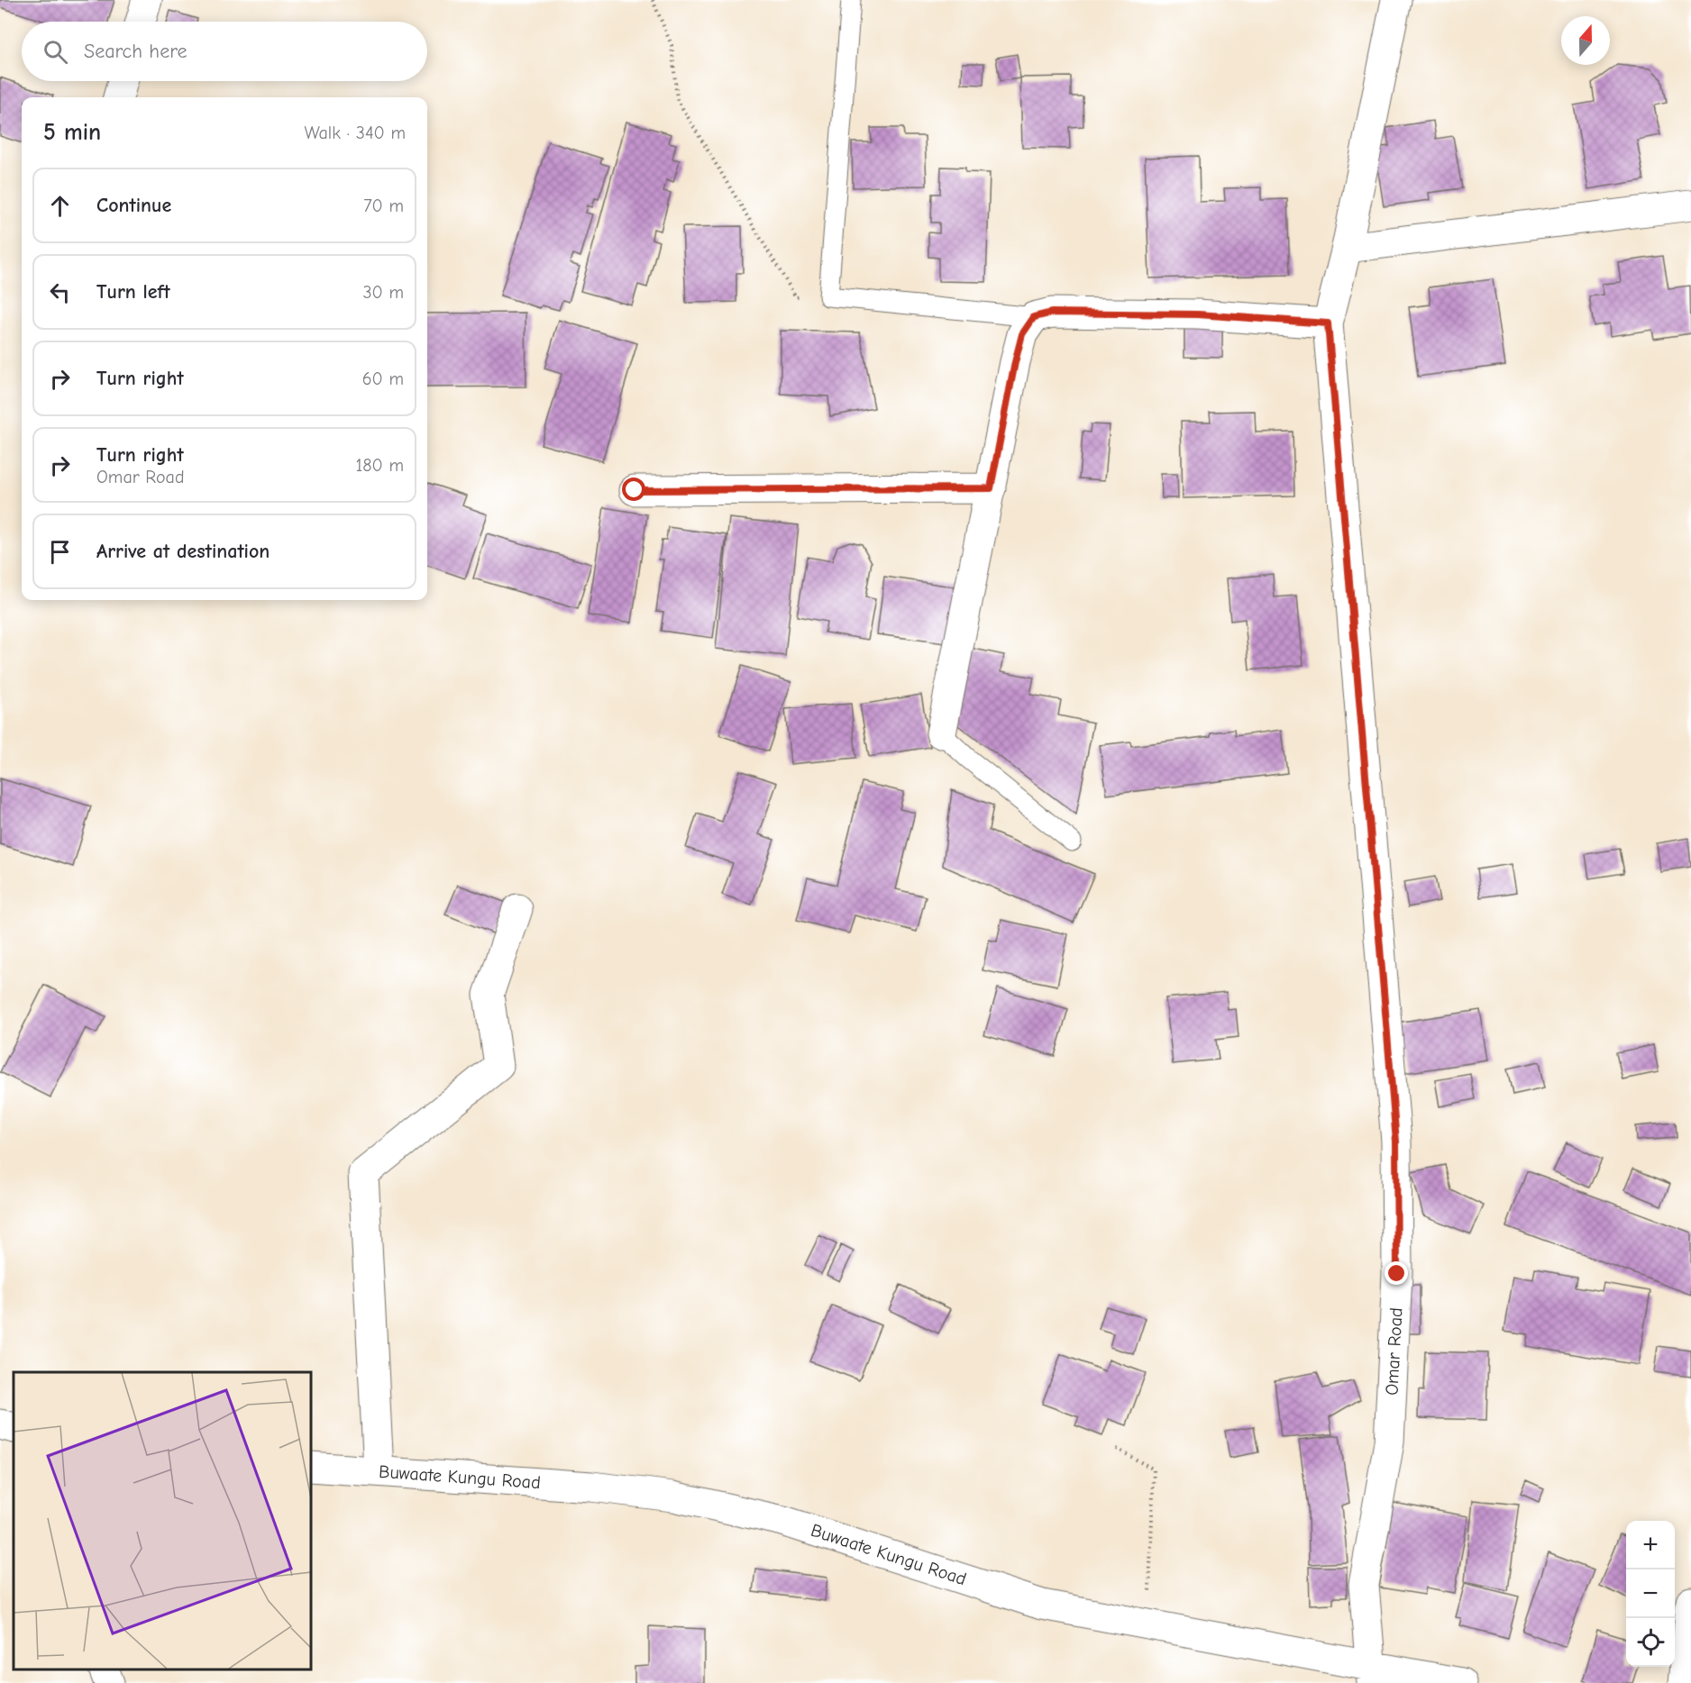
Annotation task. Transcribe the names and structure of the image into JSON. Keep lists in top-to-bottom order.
{
  "streets": {
    "street": ["Omar Road", "Buwaate Kungu Road"]
  },
  "crossings": [
    ["Omar Road", "Buwaate Kungu Road"]
  ],
  "north": "top",
  "page": {
    "search": "Search here",
    "heading": ["5 min", "Walk · 340 m"],
    "list": [
      ["Continue", "70 m"],
      ["Turn left", "30 m"],
      ["Turn right", "60 m"],
      ["Turn right", "Omar Road", "180 m"],
      "Arrive at destination"
    ],
    "map_buttons": ["+", "−"]
  }
}
